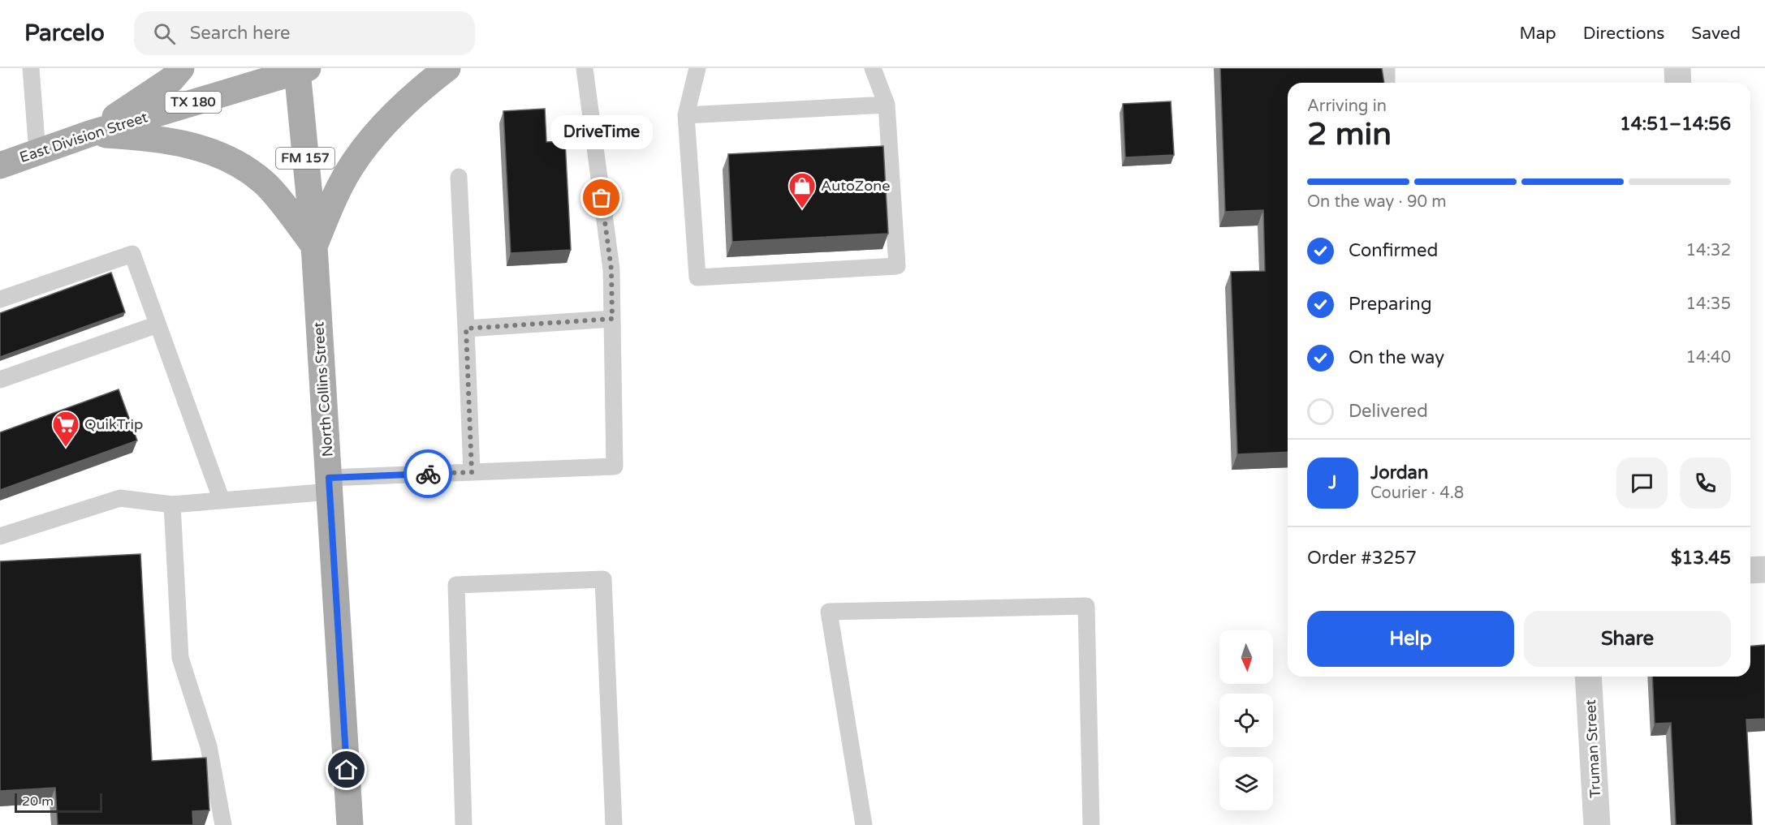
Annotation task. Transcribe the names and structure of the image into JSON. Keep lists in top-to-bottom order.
{
  "streets": {
    "main road": [
      "TX 180",
      "East Division Street",
      "FM 157",
      "North Collins Street"
    ],
    "street": ["Truman Street"]
  },
  "crossings": [
    ["East Division Street", "North Collins Street"]
  ],
  "places": {
    "other": ["DriveTime"],
    "shop": ["AutoZone"],
    "supermarket": ["QuikTrip"]
  },
  "scale_bar": "20 m",
  "north": "bottom",
  "page": {
    "header": "Parcelo",
    "search": "Search here",
    "nav": ["Map", "Directions", "Saved"],
    "heading": ["2 min", "Arriving in", "14:51–14:56"],
    "panel": [
      "Jordan",
      "Courier · 4.8",
      "Order #3257",
      "$13.45"
    ],
    "bubble": "DriveTime",
    "bar": "On the way · 90 m",
    "list": [
      ["Confirmed", "14:32"],
      ["Preparing", "14:35"],
      ["On the way", "14:40"],
      "Delivered"
    ],
    "round": "J",
    "buttons": ["Help", "Share"],
    "scale": "20 m"
  }
}
